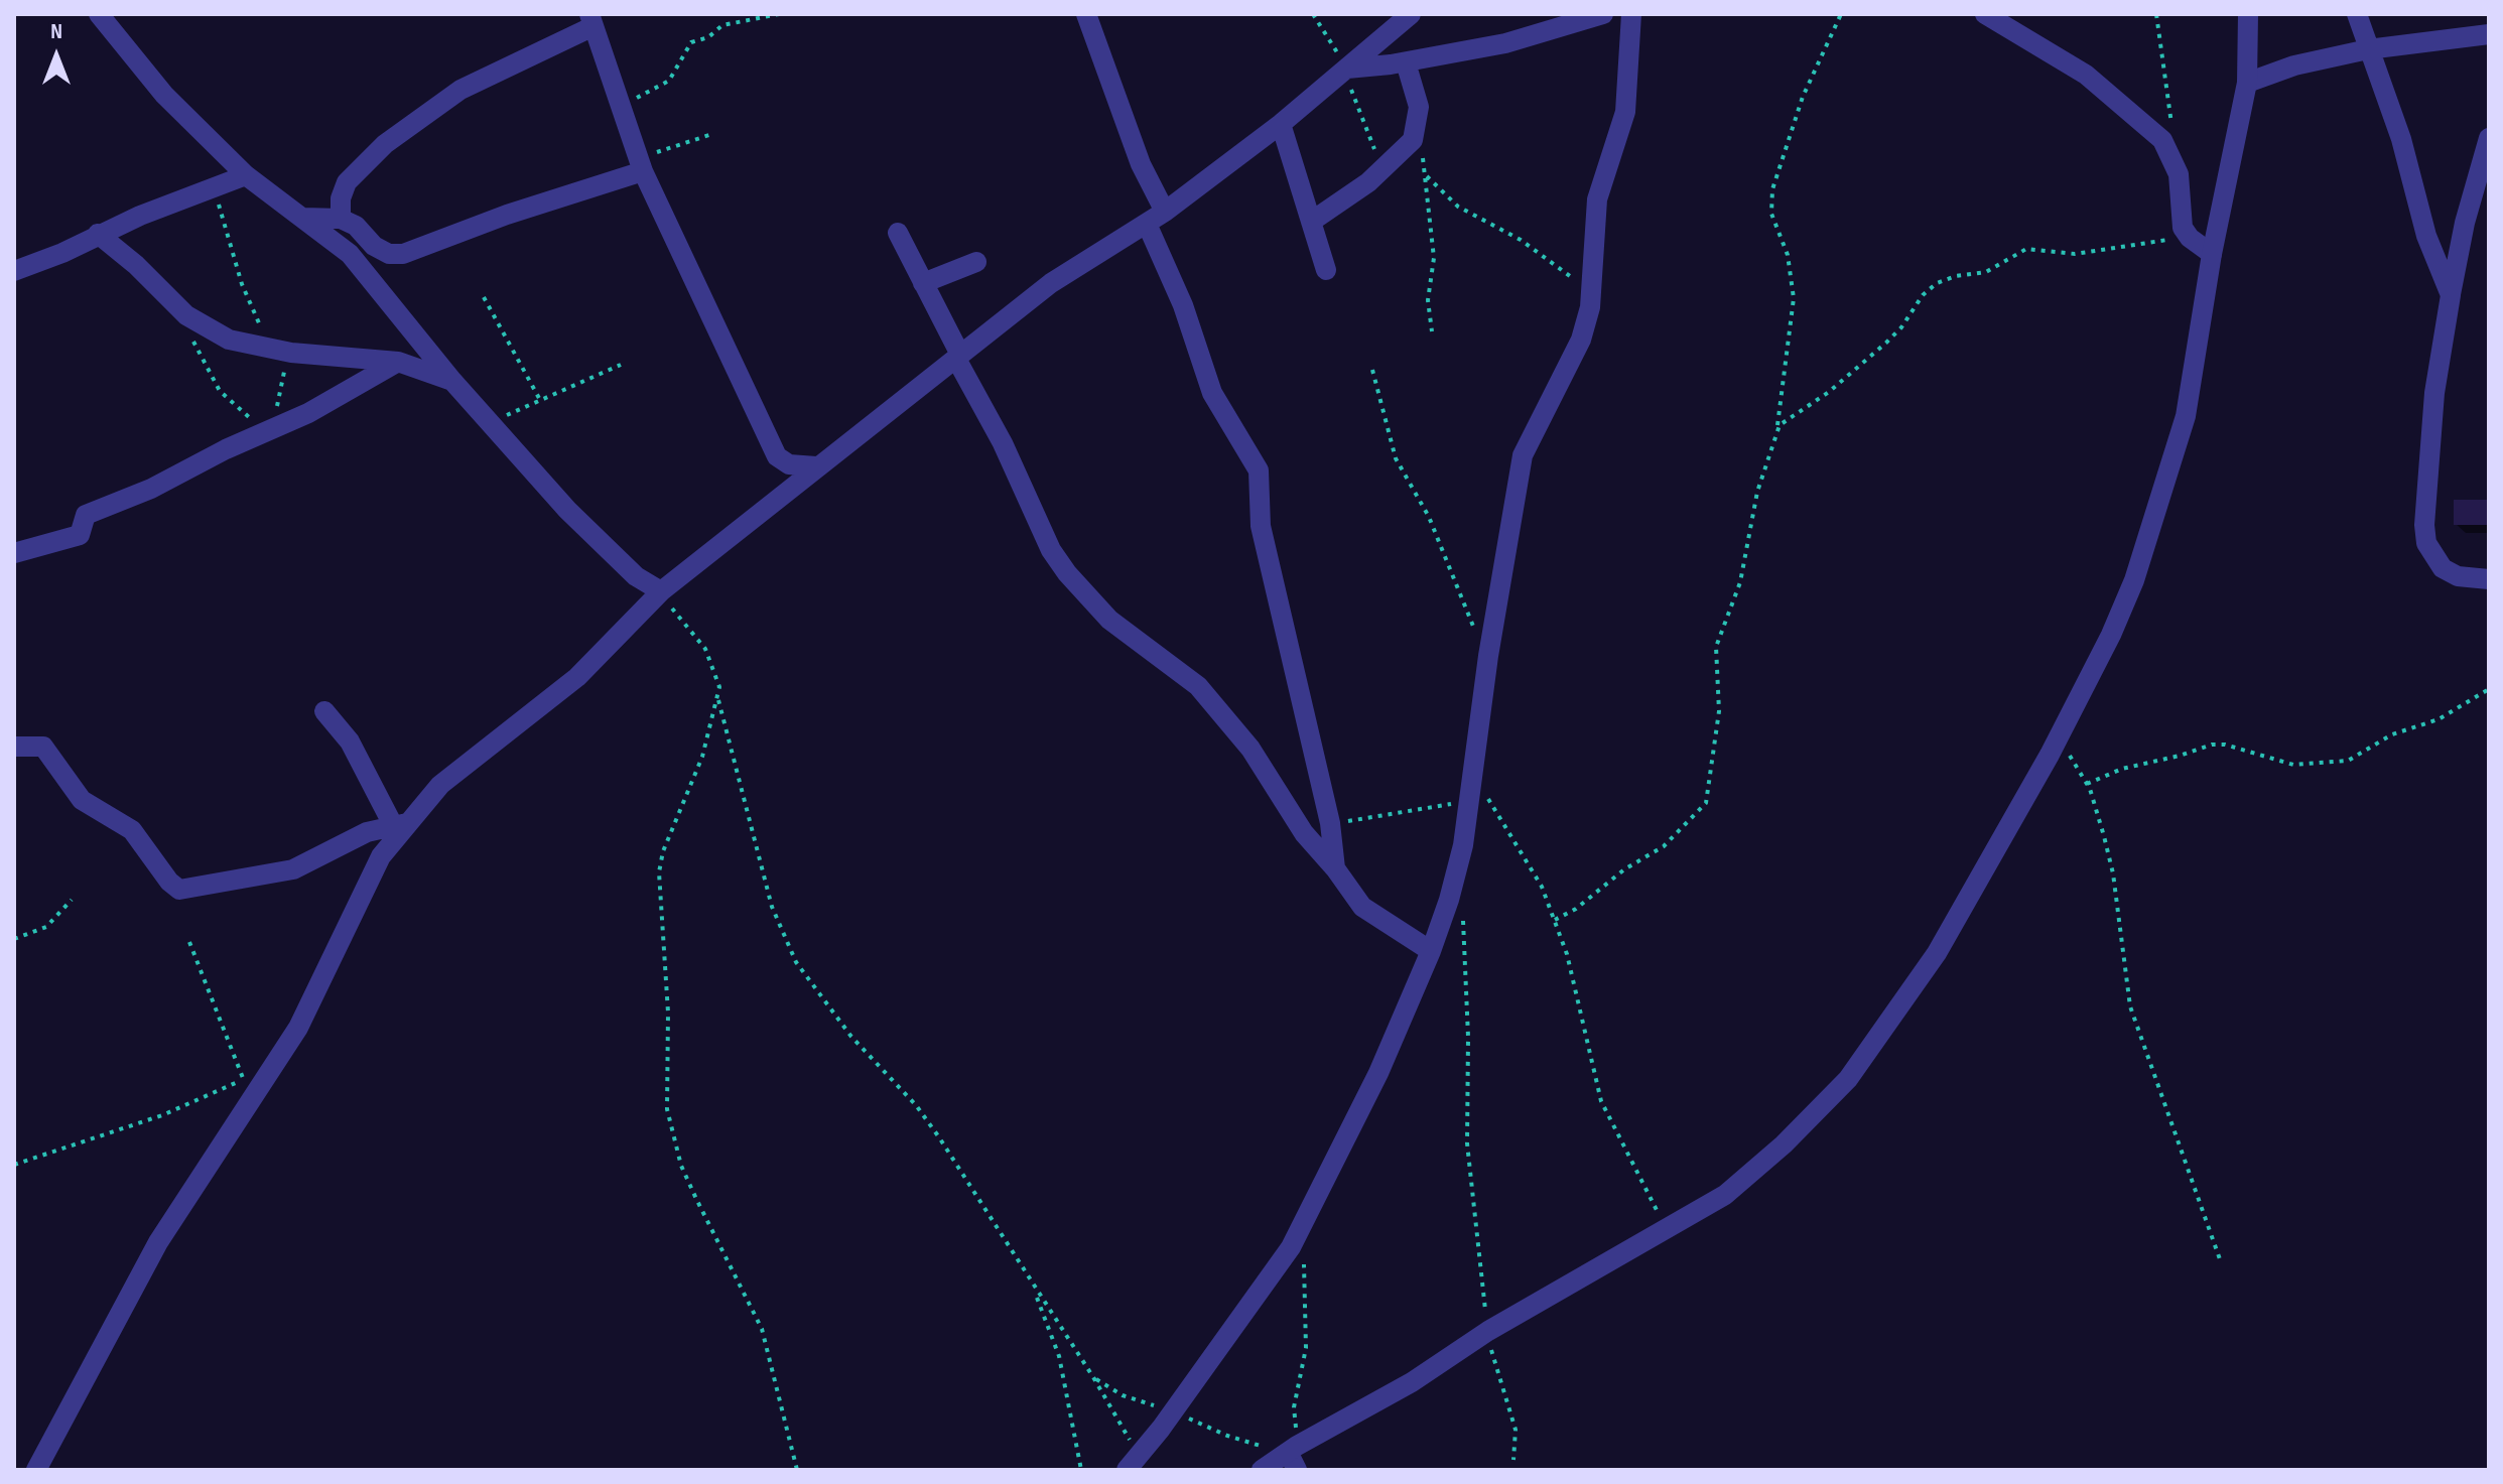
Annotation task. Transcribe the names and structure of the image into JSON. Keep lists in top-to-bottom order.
{
  "north": "top"
}
